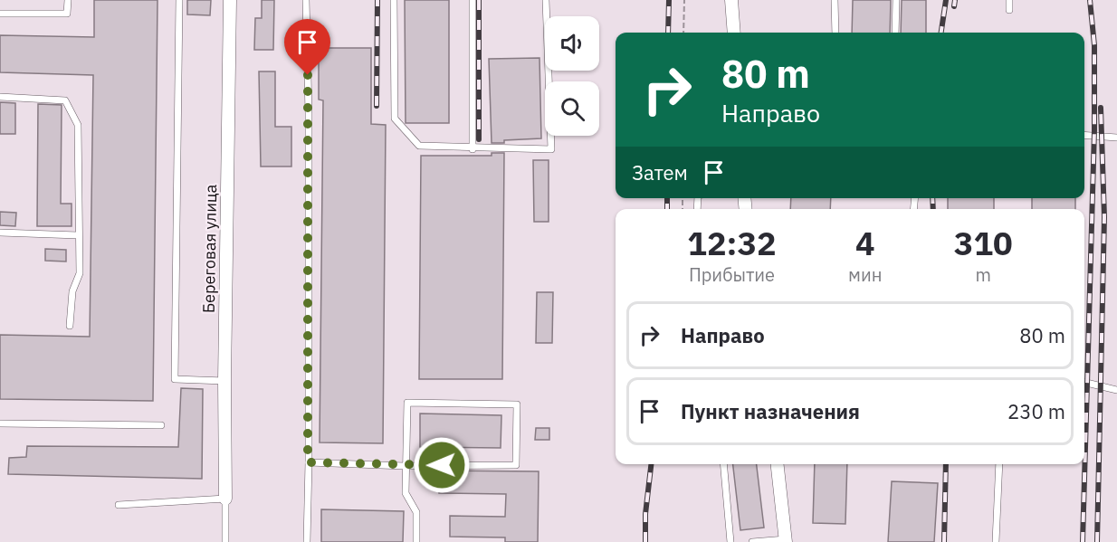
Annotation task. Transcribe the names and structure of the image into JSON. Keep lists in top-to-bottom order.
{
  "streets": {
    "street": ["Береговая улица"]
  },
  "page": {
    "turn": ["80 m", "Направо"],
    "then": "Затем",
    "eta": [
      "12:32",
      "Прибытие",
      "4",
      "мин",
      "310",
      "m"
    ],
    "list": [
      {
        "name": "Направо",
        "value": "80 m"
      },
      {
        "name": "Пункт назначения",
        "value": "230 m"
      }
    ]
  }
}
